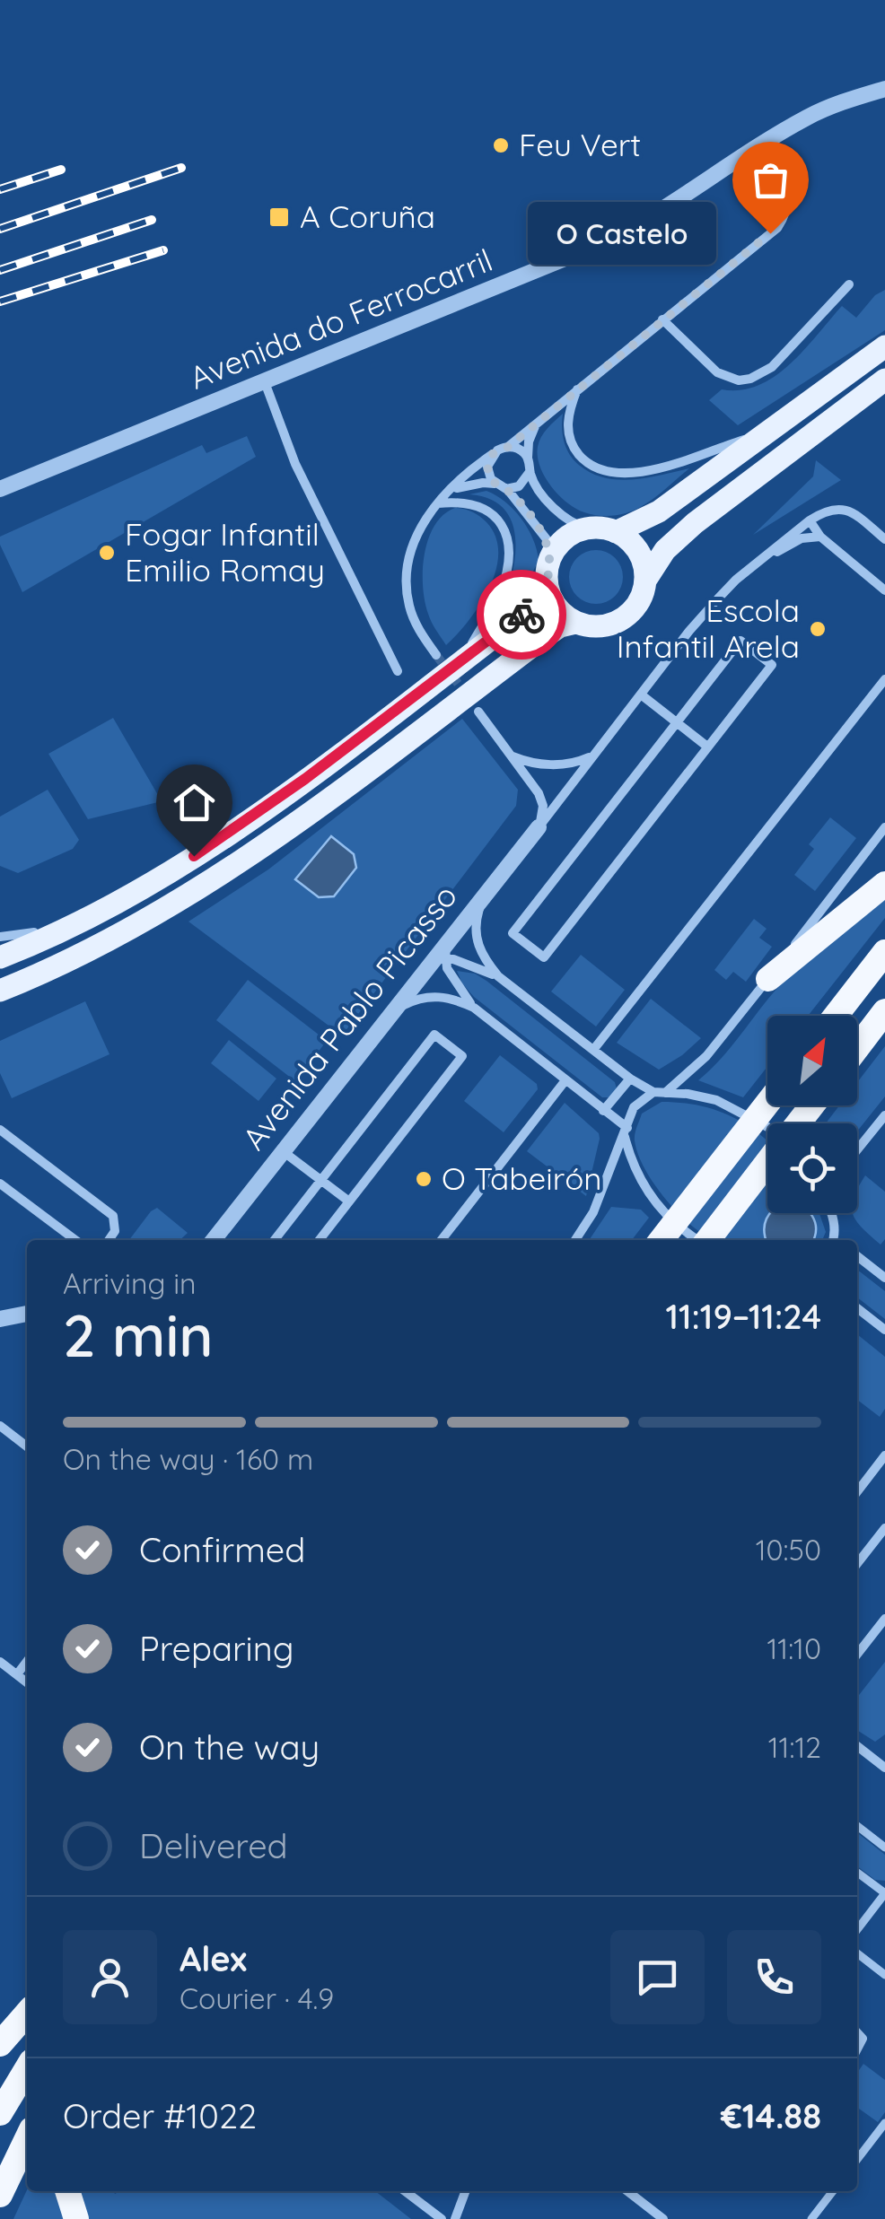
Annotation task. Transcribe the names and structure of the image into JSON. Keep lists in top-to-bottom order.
{
  "streets": {
    "street": ["Avenida do Ferrocarril", "Avenida Pablo Picasso"]
  },
  "places": {
    "other": [
      "Feu Vert",
      "O Castelo",
      "Fogar Infantil Emilio Romay",
      "Escola Infantil Arela",
      "O Tabeirón"
    ],
    "transit": ["A Coruña"]
  },
  "north": "top right",
  "page": {
    "bubble": "O Castelo",
    "heading": ["2 min", "Arriving in", "11:19–11:24"],
    "panel": [
      "Alex",
      "Courier · 4.9",
      "Order #1022",
      "€14.88"
    ],
    "bar": "On the way · 160 m",
    "list": [
      ["Confirmed", "10:50"],
      ["Preparing", "11:10"],
      ["On the way", "11:12"],
      "Delivered"
    ]
  }
}
